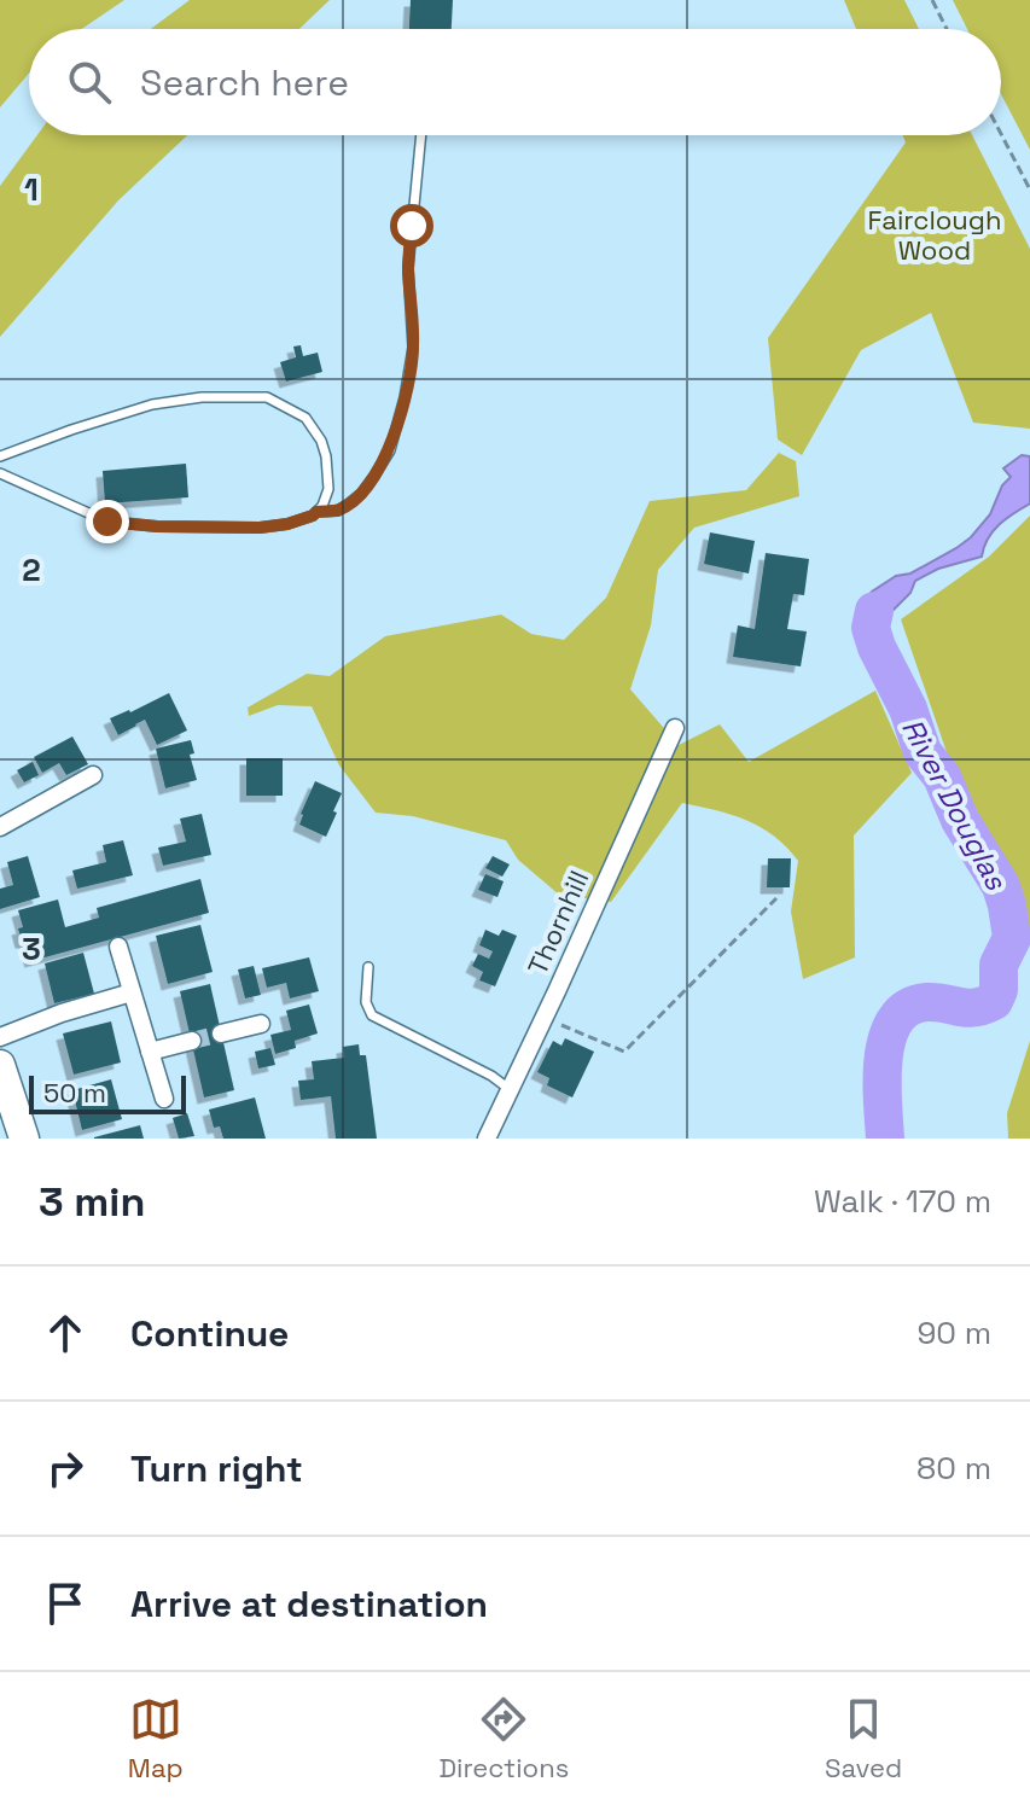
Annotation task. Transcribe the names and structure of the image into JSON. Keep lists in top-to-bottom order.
{
  "streets": {
    "street": ["Thornhill"]
  },
  "water": ["River Douglas"],
  "parks": ["Fairclough Wood"],
  "scale_bar": "50 m",
  "page": {
    "search": "Search here",
    "scale": "50 m",
    "heading": ["3 min", "Walk · 170 m"],
    "list": [
      ["Continue", "90 m"],
      ["Turn right", "80 m"],
      "Arrive at destination"
    ],
    "nav": ["Map", "Directions", "Saved"]
  },
  "grid": {
    "rows": ["1", "2", "3"]
  }
}
